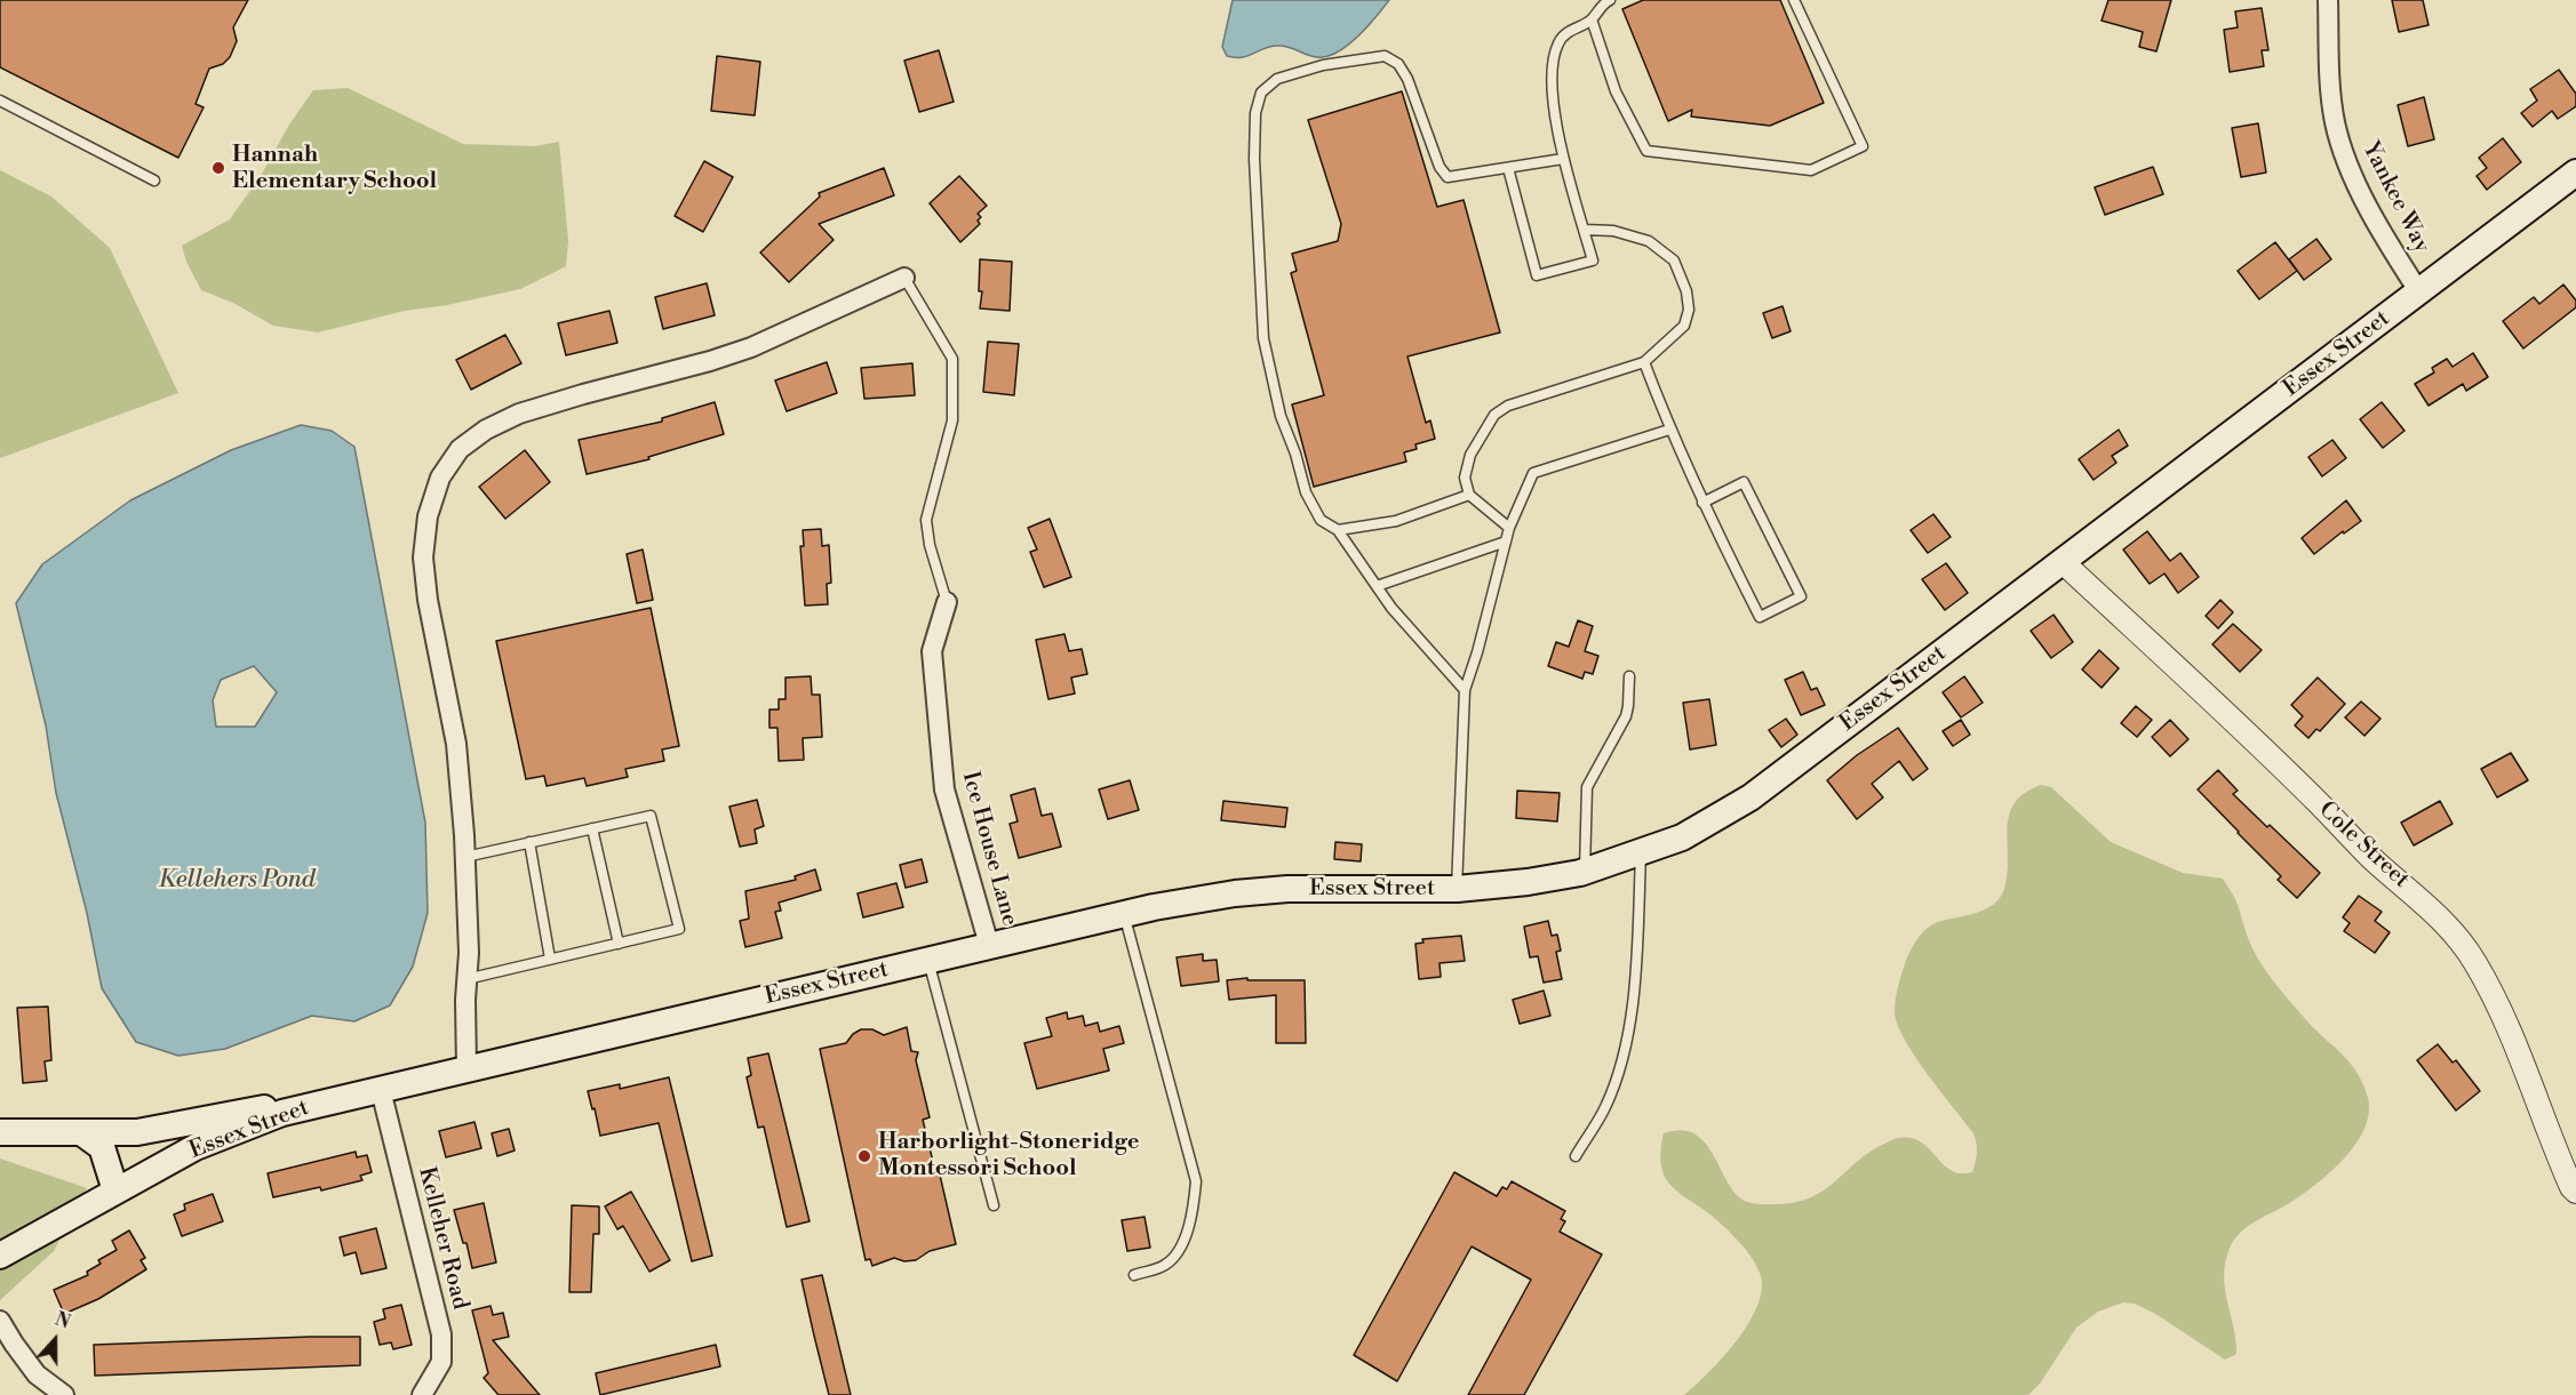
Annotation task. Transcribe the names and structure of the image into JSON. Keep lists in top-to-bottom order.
{
  "streets": {
    "main road": ["Essex Street"],
    "street": [
      "Yankee Way",
      "Cole Street",
      "Ice House Lane",
      "Kelleher Road"
    ]
  },
  "crossings": [
    ["Yankee Way", "Essex Street"],
    ["Essex Street", "Cole Street"],
    ["Essex Street", "Ice House Lane"],
    ["Essex Street", "Kelleher Road"]
  ],
  "water": ["Kellehers Pond"],
  "places": ["Hannah Elementary School", "Harborlight-Stoneridge Montessori School"],
  "north": "top"
}
